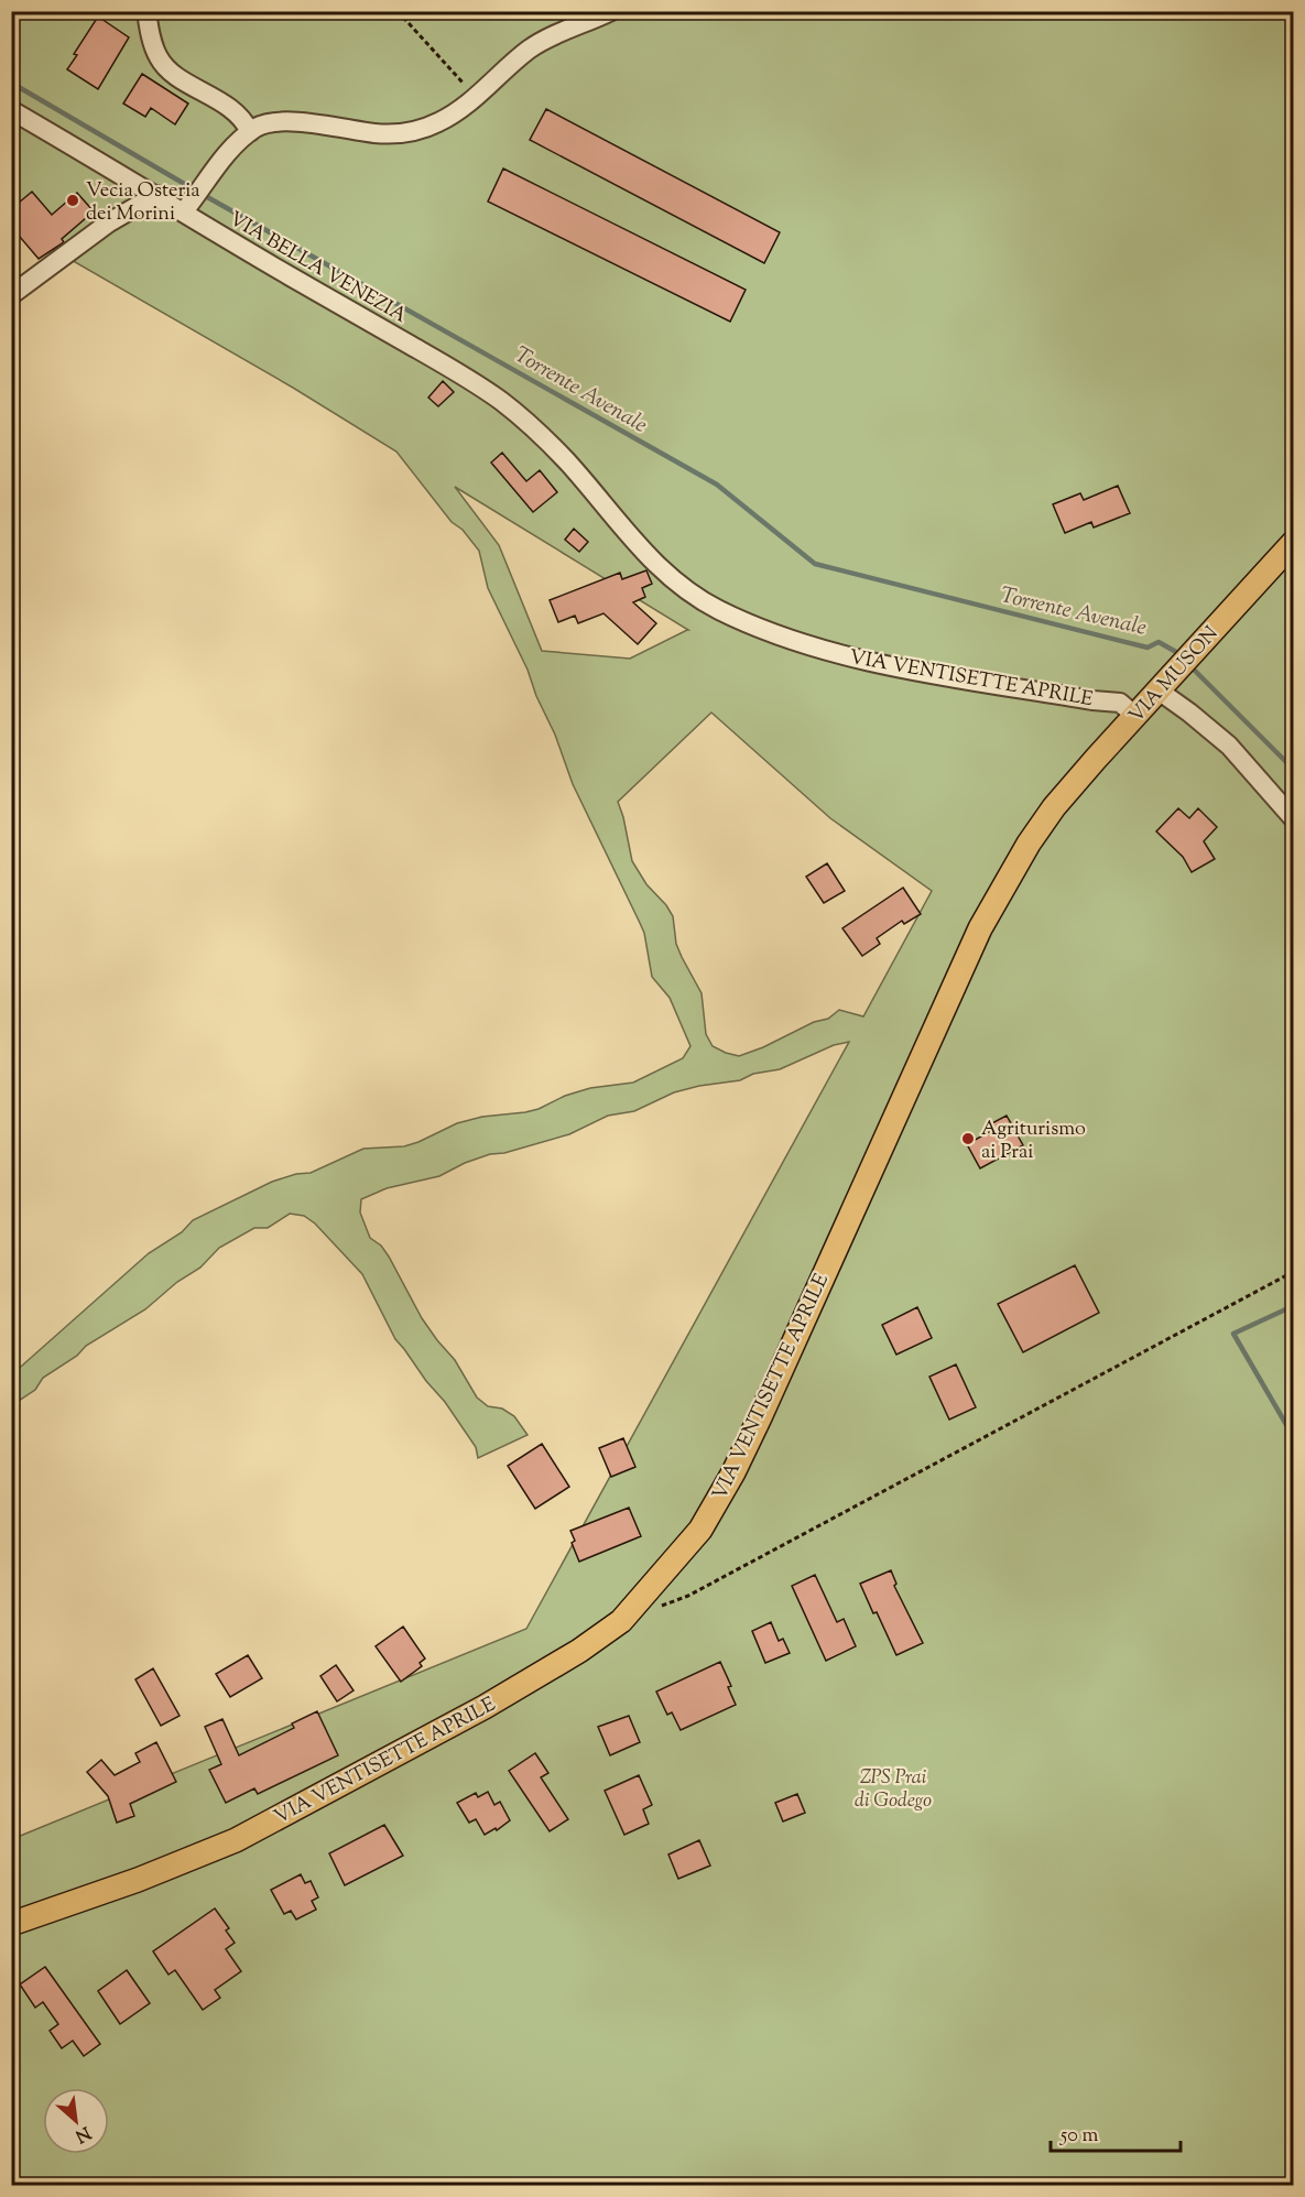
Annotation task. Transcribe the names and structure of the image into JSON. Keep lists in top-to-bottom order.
{
  "streets": {
    "main road": ["VIA MUSON", "VIA VENTISETTE APRILE"],
    "street": ["VIA BELLA VENEZIA"]
  },
  "crossings": [
    ["VIA BELLA VENEZIA", "VIA VENTISETTE APRILE"],
    ["VIA MUSON", "VIA VENTISETTE APRILE"]
  ],
  "water": ["Torrente Avenale"],
  "parks": ["ZPS Prai di Godego"],
  "places": ["Vecia Osteria dei Morini", "Agriturismo ai Prai"],
  "scale_bar": "50 m",
  "north": "bottom right"
}
